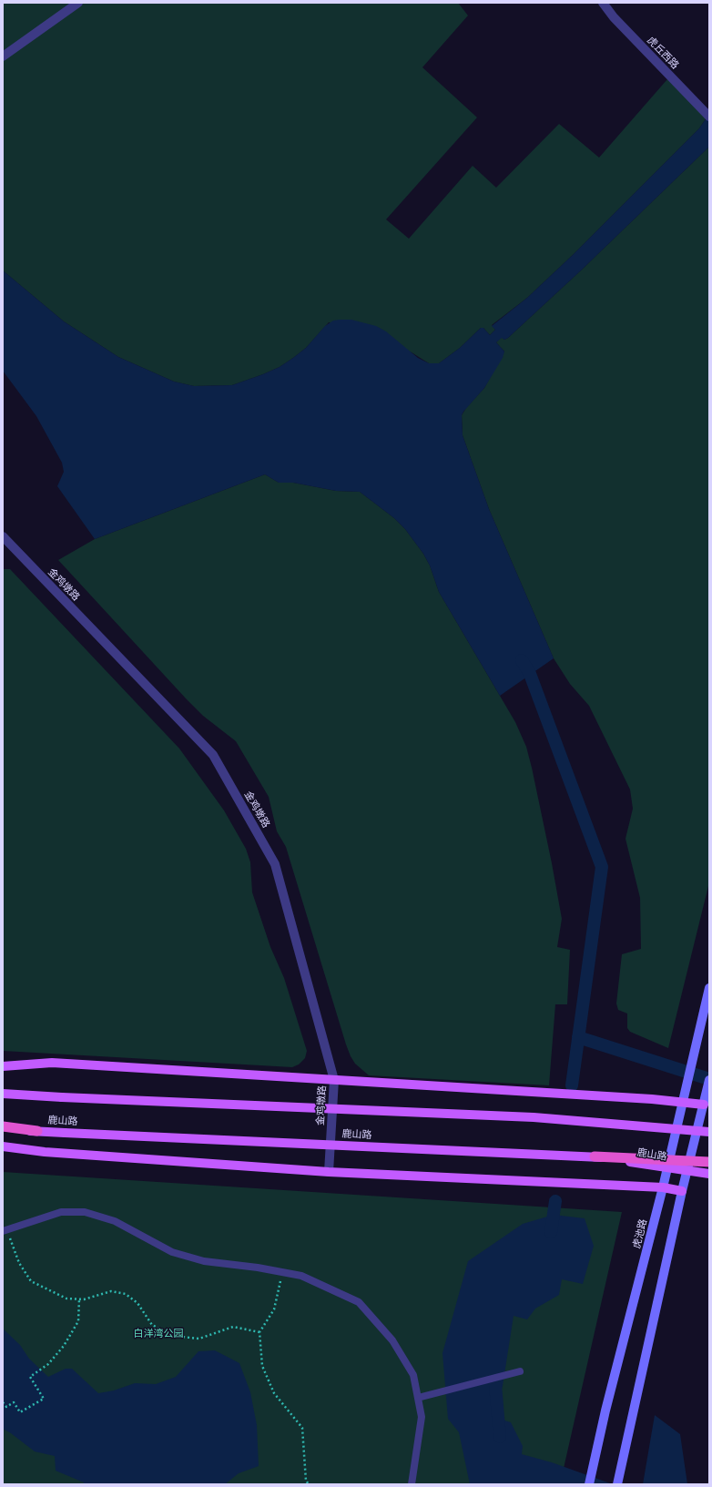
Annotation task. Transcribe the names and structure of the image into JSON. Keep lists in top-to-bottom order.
{
  "streets": {
    "main road": ["鹿山路", "虎池路"],
    "street": ["虎丘西路", "金鸡墩路"]
  },
  "parks": ["白洋湾公园"]
}
